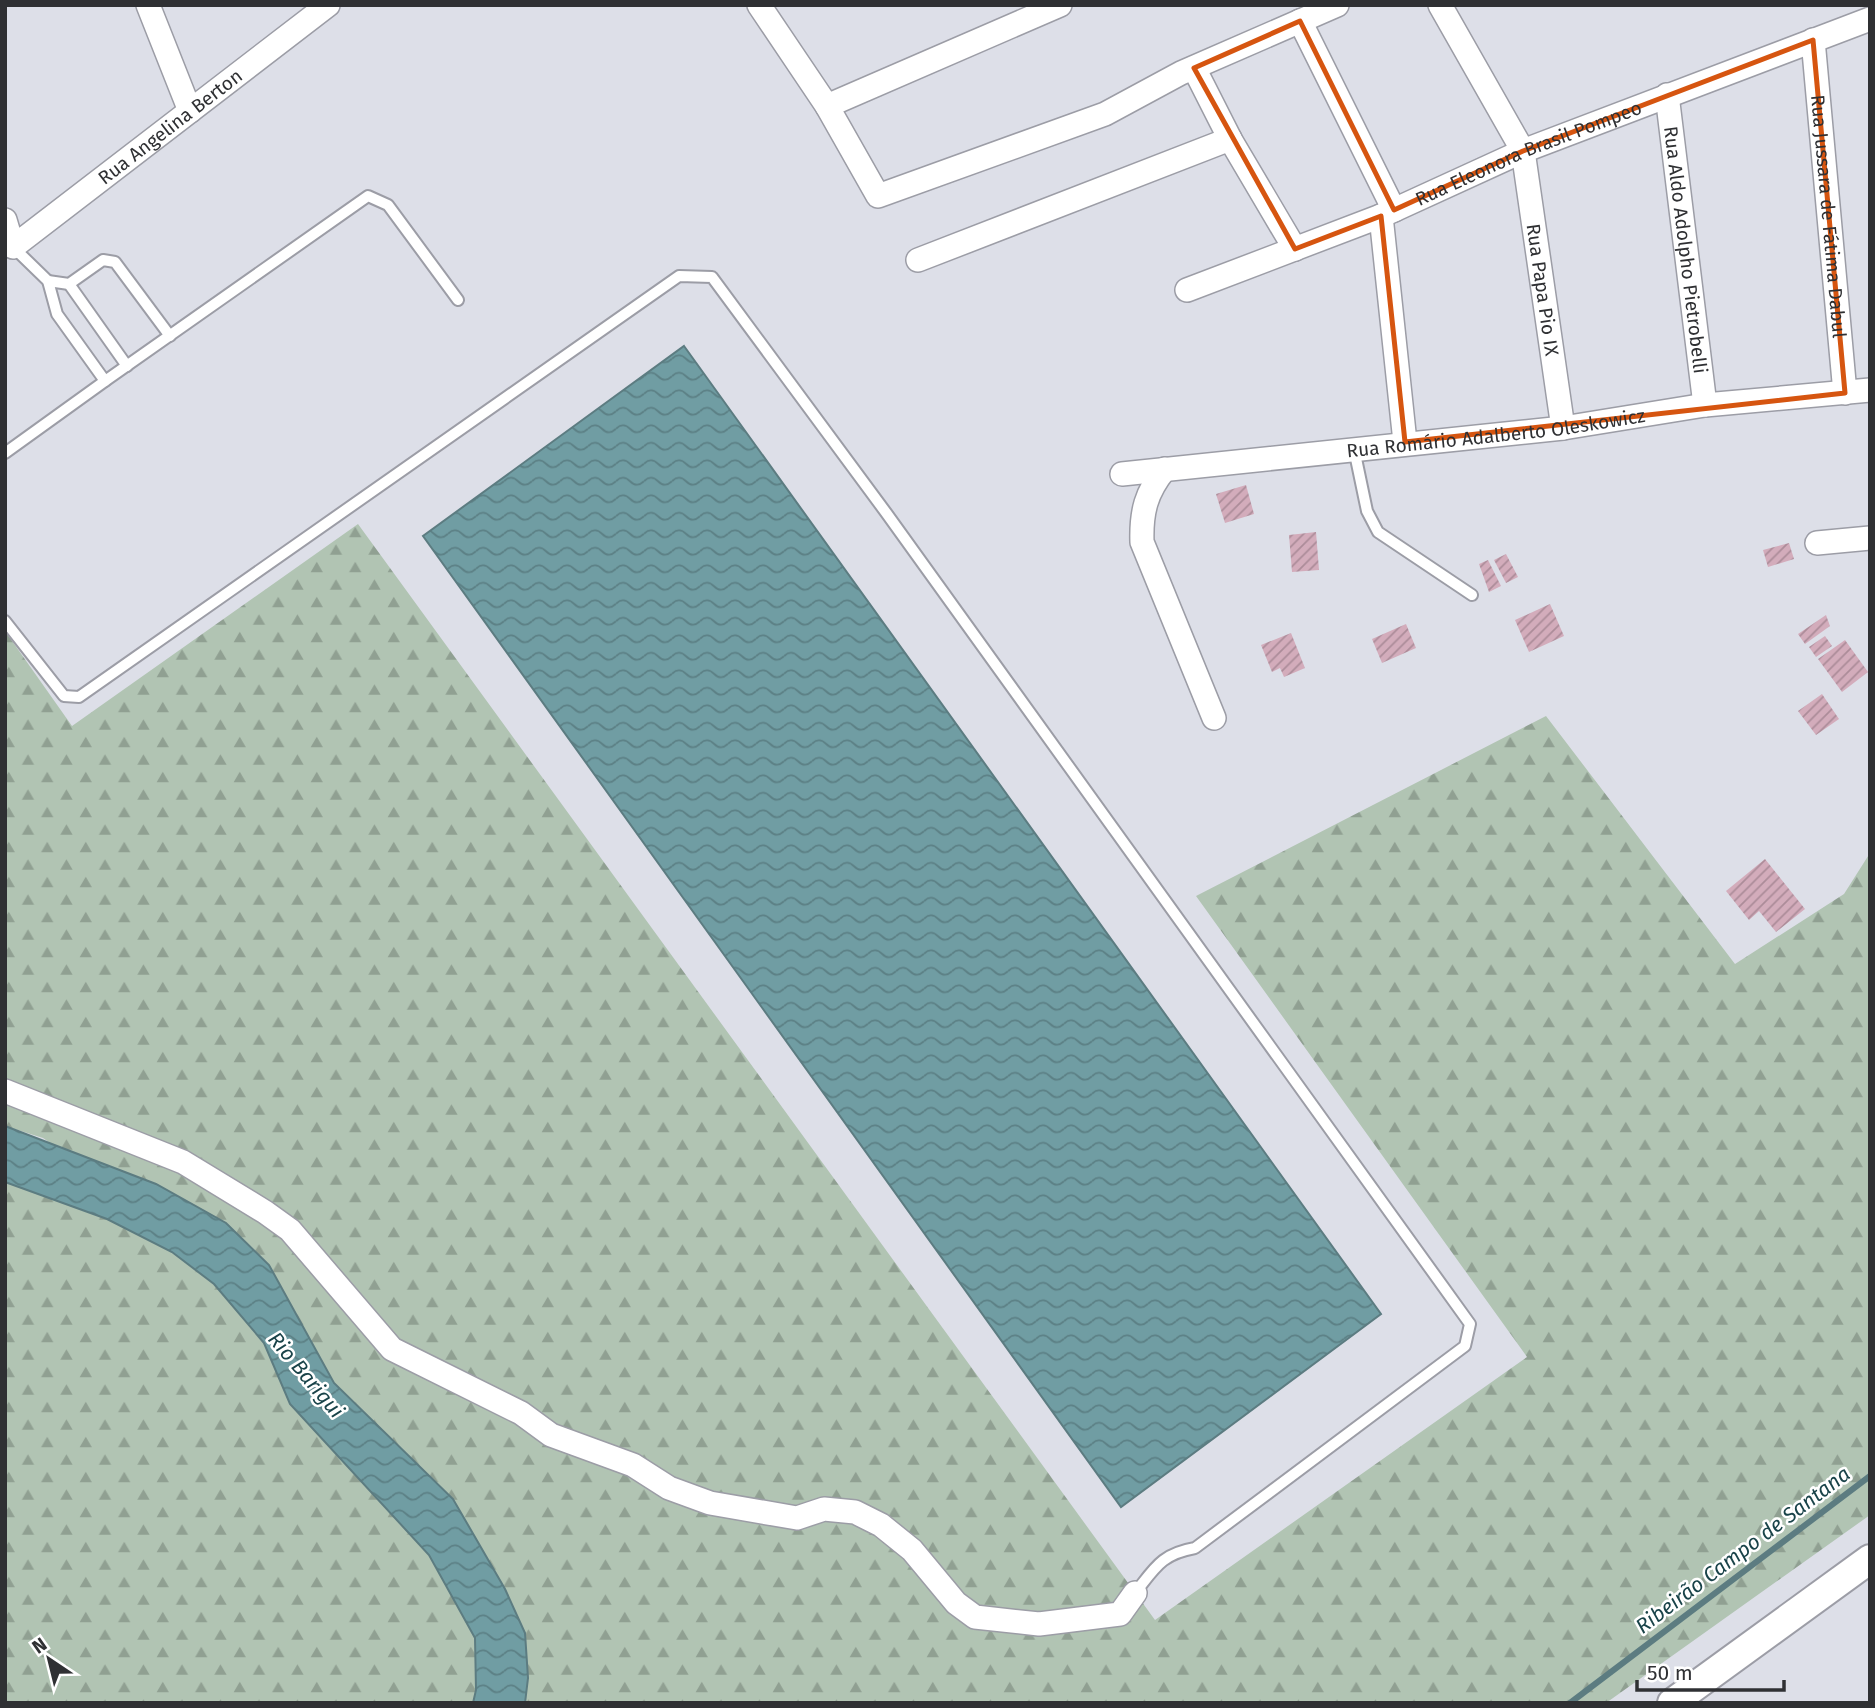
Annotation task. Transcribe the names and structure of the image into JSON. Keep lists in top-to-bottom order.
{
  "streets": {
    "street": [
      "Rua Angelina Berton",
      "Rua Eleonora Brasil Pompeo",
      "Rua Jussara de Fátima Dabul",
      "Rua Aldo Adolpho Pietrobelli",
      "Rua Papa Pio IX",
      "Rua Romário Adalberto Oleskowicz"
    ]
  },
  "crossings": [
    ["Rua Eleonora Brasil Pompeo", "Rua Jussara de Fátima Dabul"],
    ["Rua Eleonora Brasil Pompeo", "Rua Aldo Adolpho Pietrobelli"],
    ["Rua Eleonora Brasil Pompeo", "Rua Papa Pio IX"],
    ["Rua Jussara de Fátima Dabul", "Rua Romário Adalberto Oleskowicz"],
    ["Rua Aldo Adolpho Pietrobelli", "Rua Romário Adalberto Oleskowicz"],
    ["Rua Papa Pio IX", "Rua Romário Adalberto Oleskowicz"]
  ],
  "water": ["Rio Barigui", "Ribeirão Campo de Santana"],
  "scale_bar": "50 m",
  "north": "top left"
}
